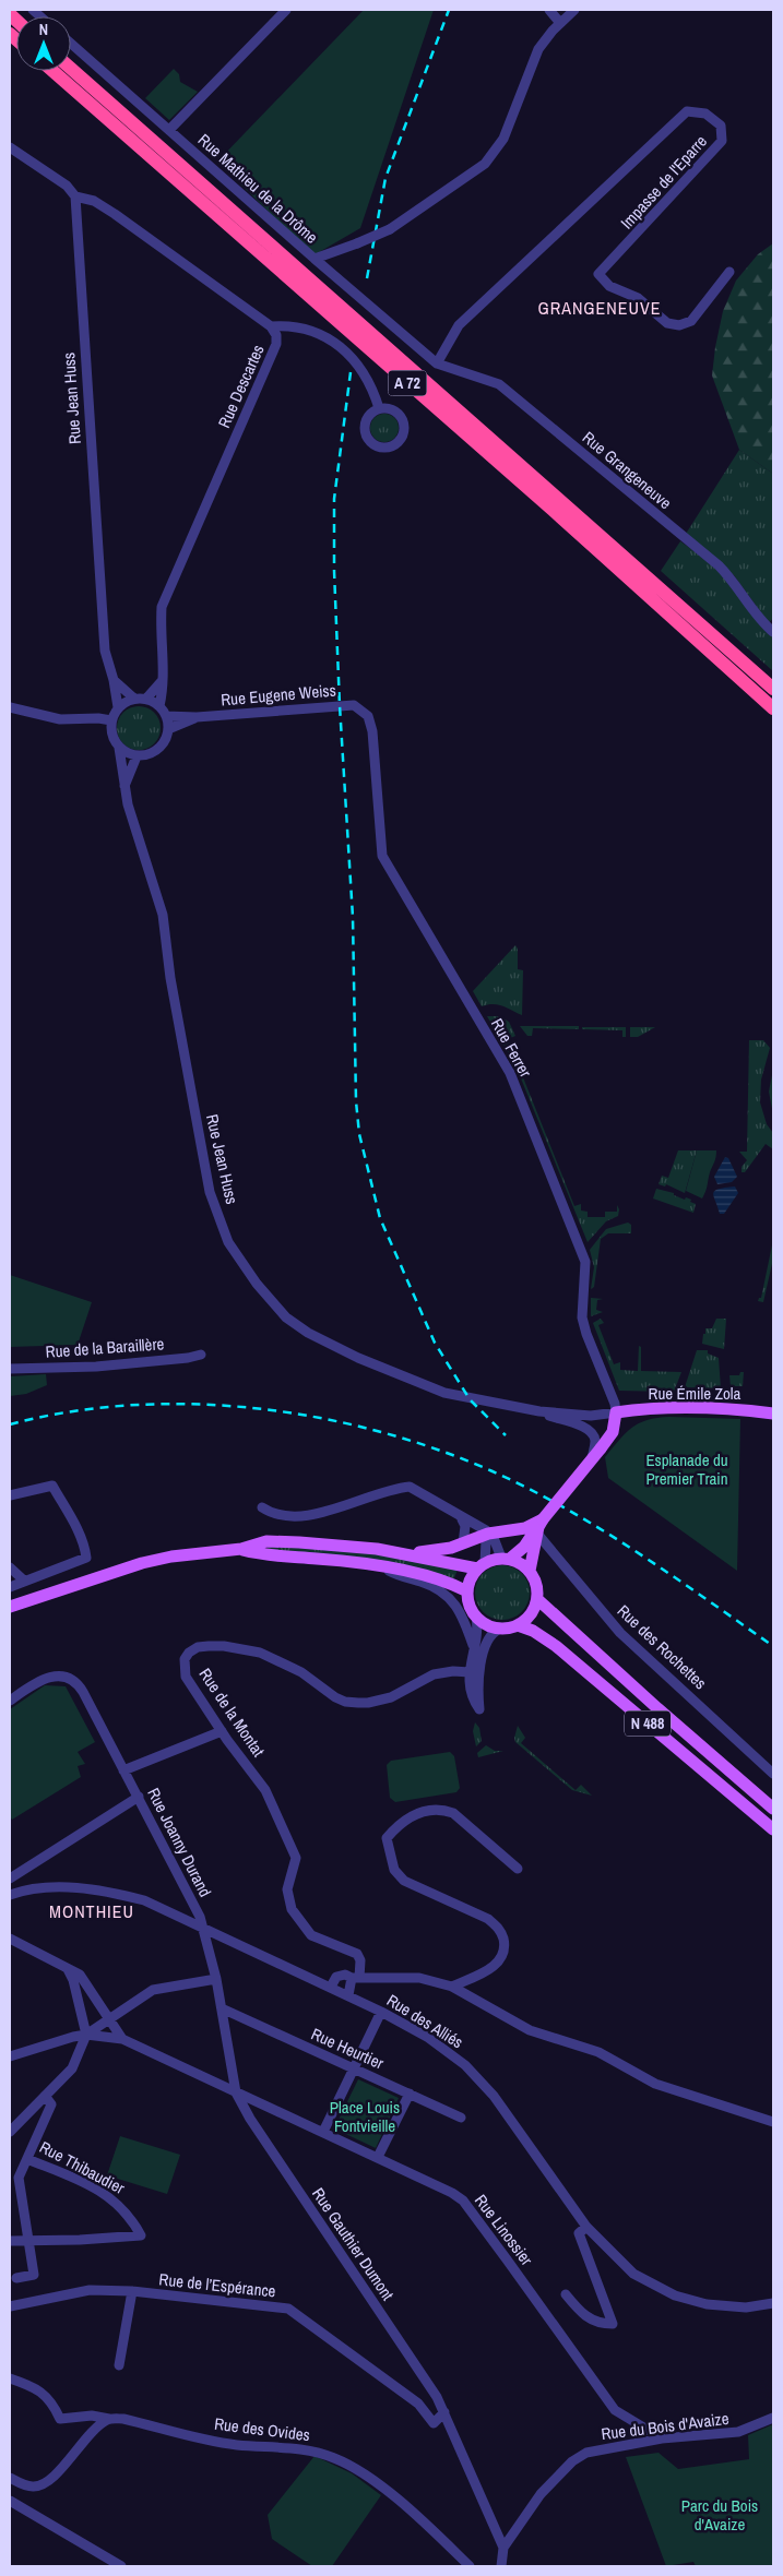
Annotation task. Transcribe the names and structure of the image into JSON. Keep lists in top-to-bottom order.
{
  "streets": {
    "highway": ["A 72"],
    "main road": ["Rue Émile Zola", "N 488"],
    "street": [
      "Impasse de l'Eparre",
      "Rue Mathieu de la Drôme",
      "Rue Descartes",
      "Rue Jean Huss",
      "Rue Grangeneuve",
      "Rue Eugene Weiss",
      "Rue Ferrer",
      "Rue de la Baraillère",
      "Rue des Rochettes",
      "Rue de la Montat",
      "Rue Joanny Durand",
      "Rue des Alliés",
      "Rue Heurtier",
      "Rue Thibaudier",
      "Rue Linossier",
      "Rue Gauthier Dumont",
      "Rue de l’Espérance",
      "Rue du Bois d'Avaize",
      "Rue des Ovides"
    ]
  },
  "crossings": [
    ["Impasse de l'Eparre", "Rue Grangeneuve"],
    ["Rue Descartes", "Rue Jean Huss"],
    ["Rue Descartes", "Rue Eugene Weiss"],
    ["Rue Jean Huss", "Rue Eugene Weiss"],
    ["Rue Jean Huss", "Rue Ferrer"],
    ["Rue Jean Huss", "Rue Émile Zola"],
    ["Rue Eugene Weiss", "Rue Ferrer"],
    ["Rue Ferrer", "Rue Émile Zola"],
    ["Rue Joanny Durand", "Rue des Alliés"],
    ["Rue Joanny Durand", "Rue Gauthier Dumont"],
    ["Rue des Alliés", "Rue Gauthier Dumont"],
    ["Rue Heurtier", "Rue Gauthier Dumont"],
    ["Rue Linossier", "Rue Gauthier Dumont"],
    ["Rue Linossier", "Rue du Bois d'Avaize"],
    ["Rue Gauthier Dumont", "Rue de l’Espérance"],
    ["Rue Gauthier Dumont", "Rue du Bois d'Avaize"]
  ],
  "districts": ["GRANGENEUVE", "MONTHIEU"],
  "parks": ["Esplanade du Premier Train", "Place Louis Fontvieille", "Parc du Bois d'Avaize"],
  "north": "top"
}
